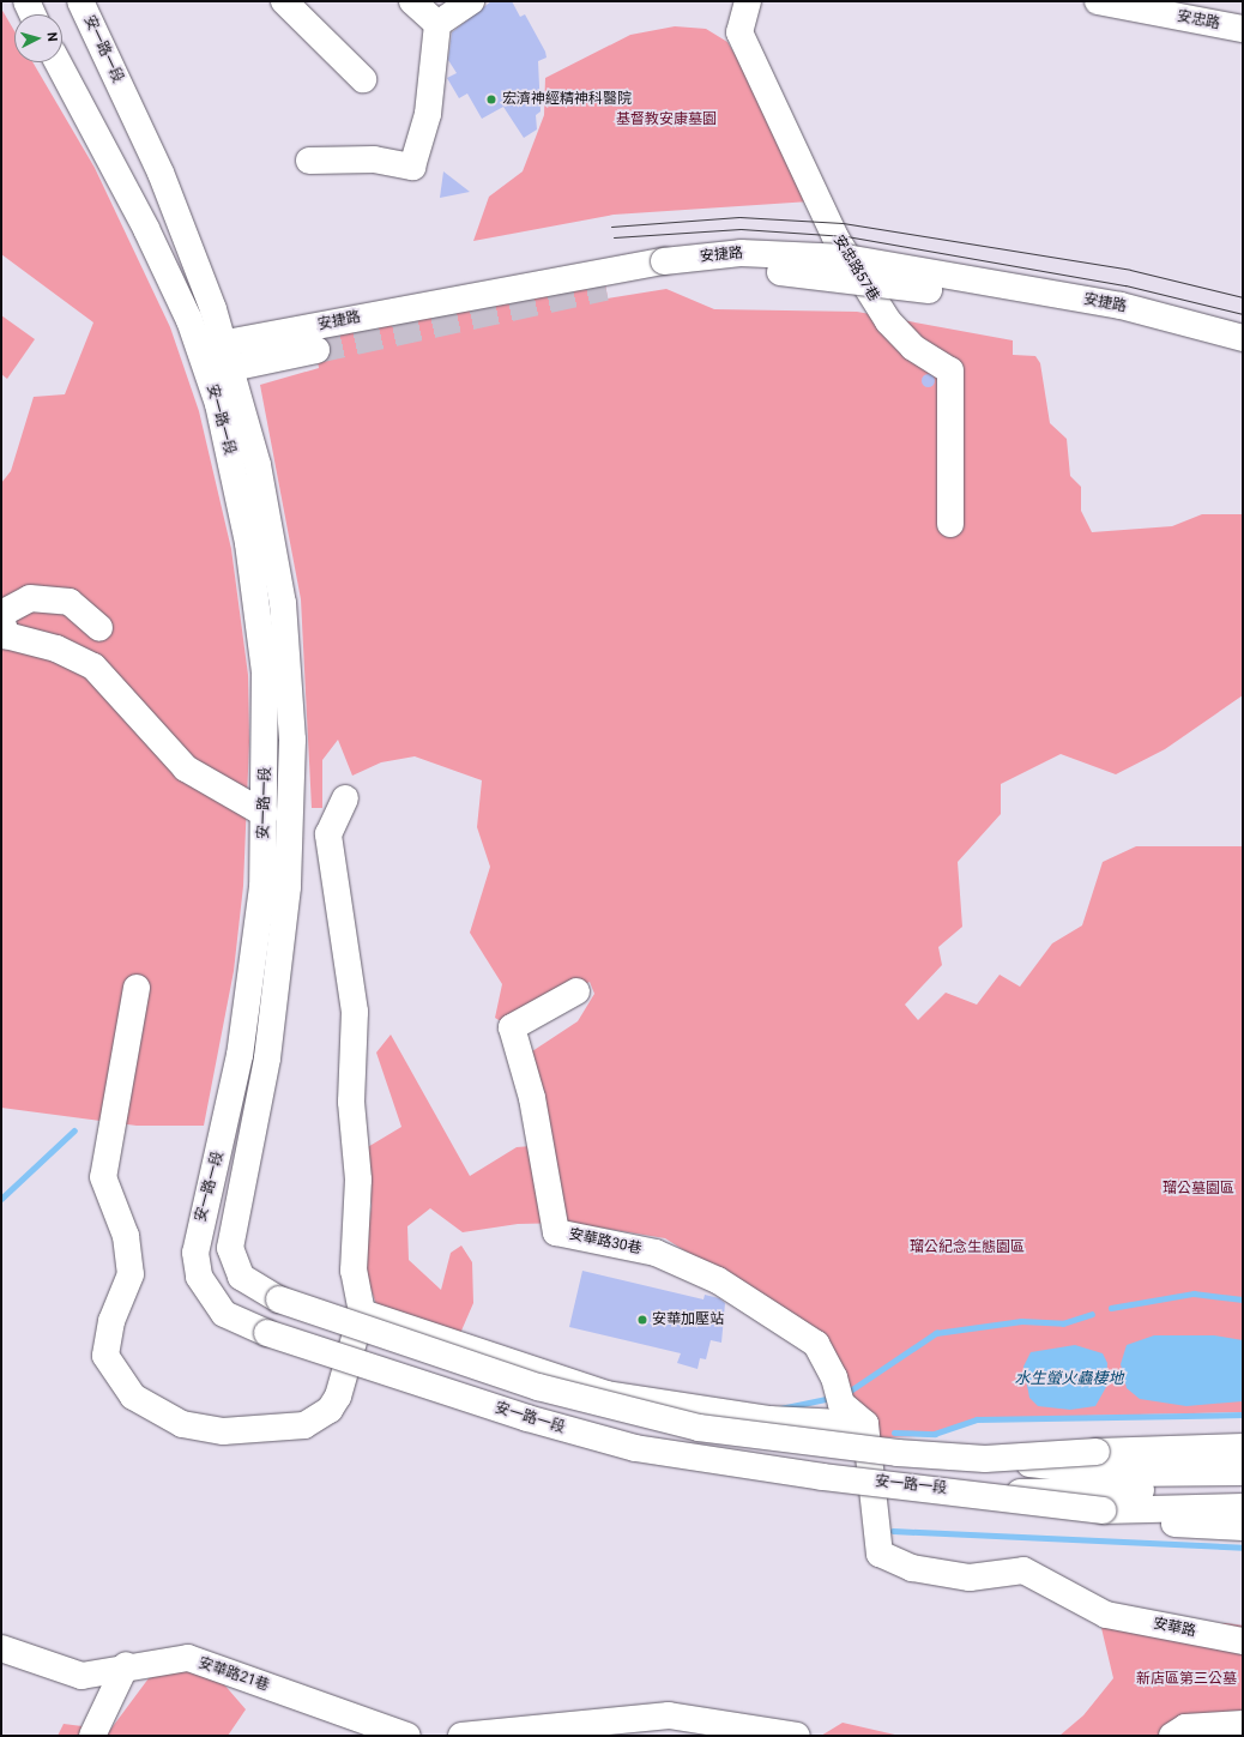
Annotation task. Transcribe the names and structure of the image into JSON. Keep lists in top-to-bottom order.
{
  "streets": {
    "main road": [
      "安忠路",
      "安一路一段",
      "安捷路",
      "安忠路57巷",
      "安華路30巷",
      "安華路",
      "安華路21巷"
    ]
  },
  "crossings": [
    ["安一路一段", "安捷路"],
    ["安華路30巷", "安華路"]
  ],
  "water": ["水生螢火蟲棲地"],
  "parks": [
    "基督教安康墓園",
    "瑠公墓園區",
    "瑠公紀念生態園區",
    "新店區第三公墓"
  ],
  "places": ["宏濟神經精神科醫院", "安華加壓站"],
  "north": "right"
}
